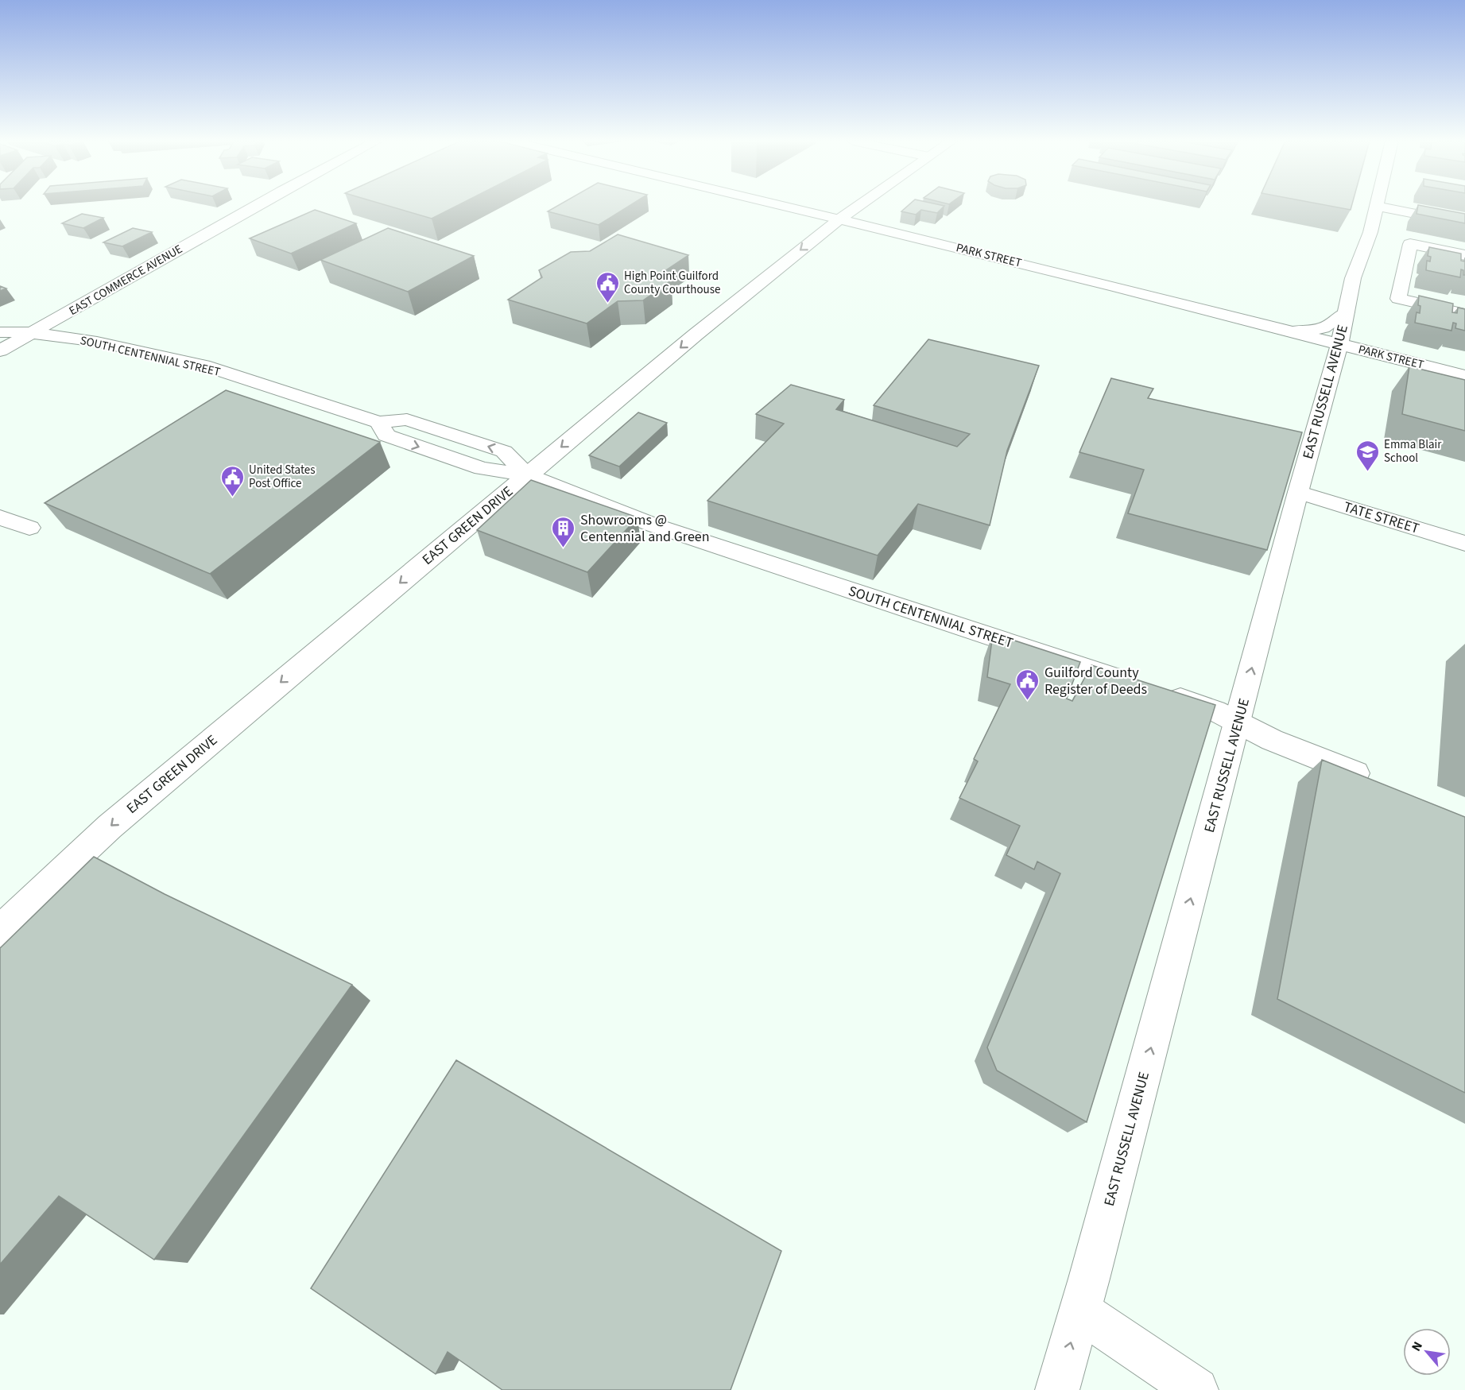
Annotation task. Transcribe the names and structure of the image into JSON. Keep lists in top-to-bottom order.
{
  "streets": {
    "street": [
      "PARK STREET",
      "EAST COMMERCE AVENUE",
      "SOUTH CENTENNIAL STREET",
      "EAST RUSSELL AVENUE",
      "TATE STREET",
      "EAST GREEN DRIVE"
    ]
  },
  "crossings": [
    ["PARK STREET", "EAST RUSSELL AVENUE"],
    ["PARK STREET", "EAST GREEN DRIVE"],
    ["EAST COMMERCE AVENUE", "SOUTH CENTENNIAL STREET"],
    ["SOUTH CENTENNIAL STREET", "EAST RUSSELL AVENUE"],
    ["SOUTH CENTENNIAL STREET", "EAST GREEN DRIVE"],
    ["EAST RUSSELL AVENUE", "TATE STREET"]
  ],
  "one_way": ["EAST RUSSELL AVENUE", "EAST GREEN DRIVE"],
  "places": {
    "public building": ["High Point Guilford County Courthouse", "United States Post Office", "Guilford County Register of Deeds"],
    "school or university": ["Emma Blair School"],
    "building": ["Showrooms @ Centennial and Green"]
  },
  "north": "top left"
}
